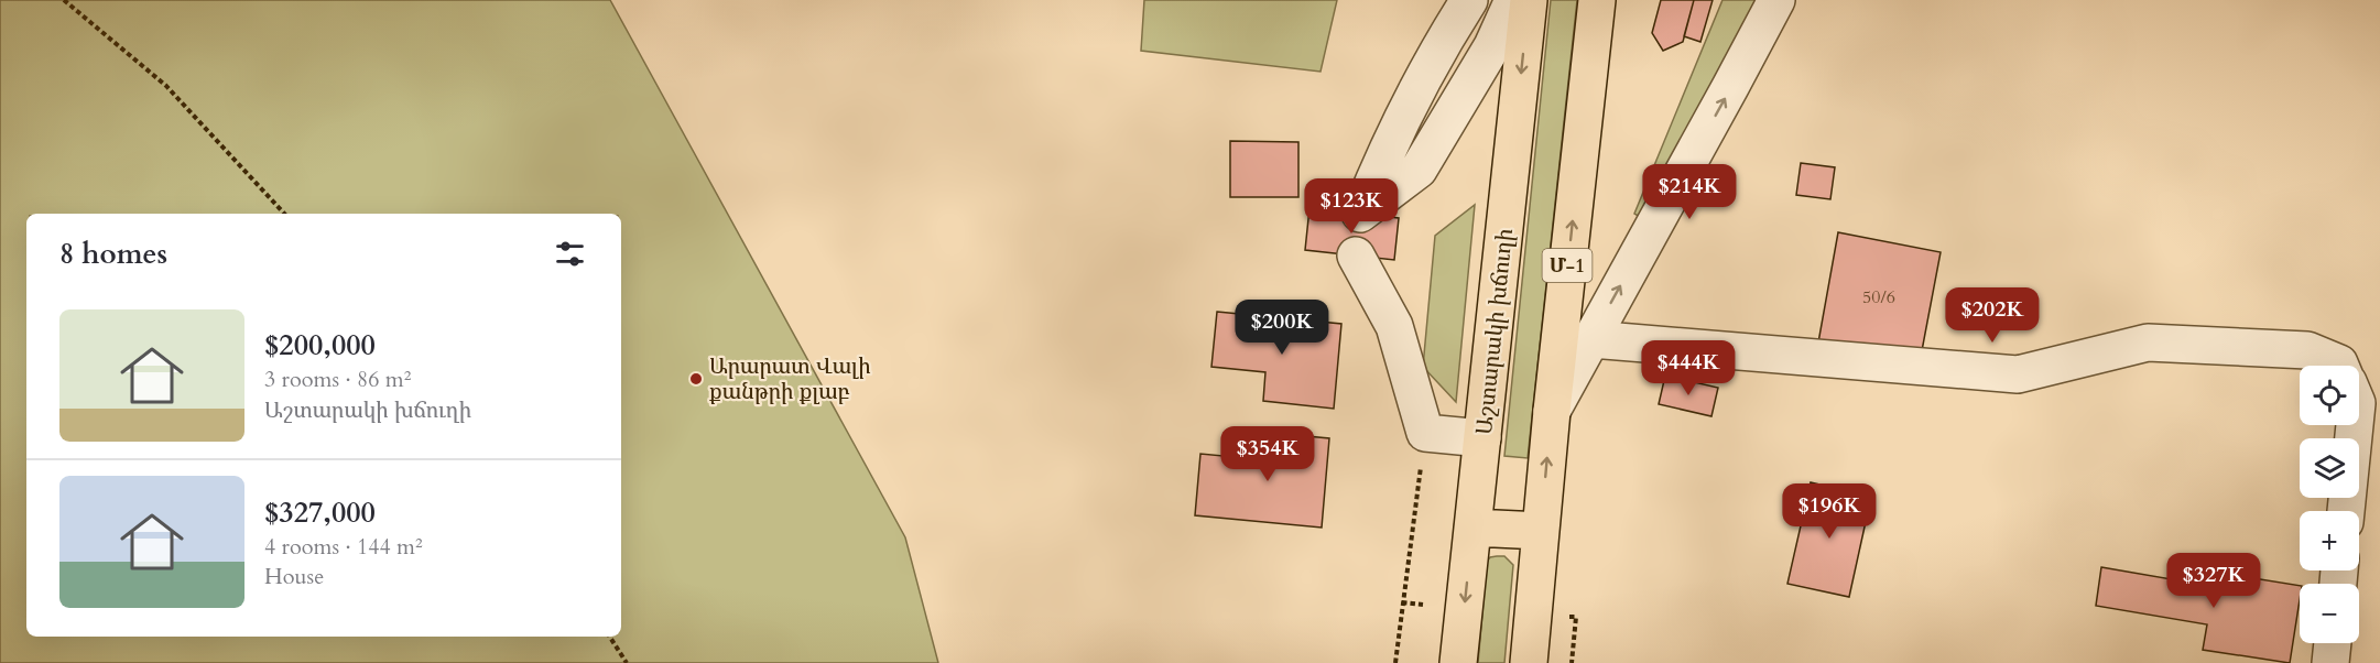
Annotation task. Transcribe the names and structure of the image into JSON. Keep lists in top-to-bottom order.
{
  "streets": {
    "highway": ["Մ-1", "Աշտարակի խճուղի"]
  },
  "places": ["Արարատ Վալի քանթրի քլաբ"],
  "house_numbers": ["50/6"],
  "page": {
    "price": [
      "$214K",
      "$123K",
      "$202K",
      "$200K",
      "$444K",
      "$354K",
      "$196K",
      "$327K"
    ],
    "heading": "8 homes",
    "list": [
      {
        "name": "$200,000",
        "note": "3 rooms · 86 m² · Աշտարակի խճուղի"
      },
      {
        "name": "$327,000",
        "note": "4 rooms · 144 m² · House"
      }
    ],
    "map_buttons": ["+", "−"]
  }
}
